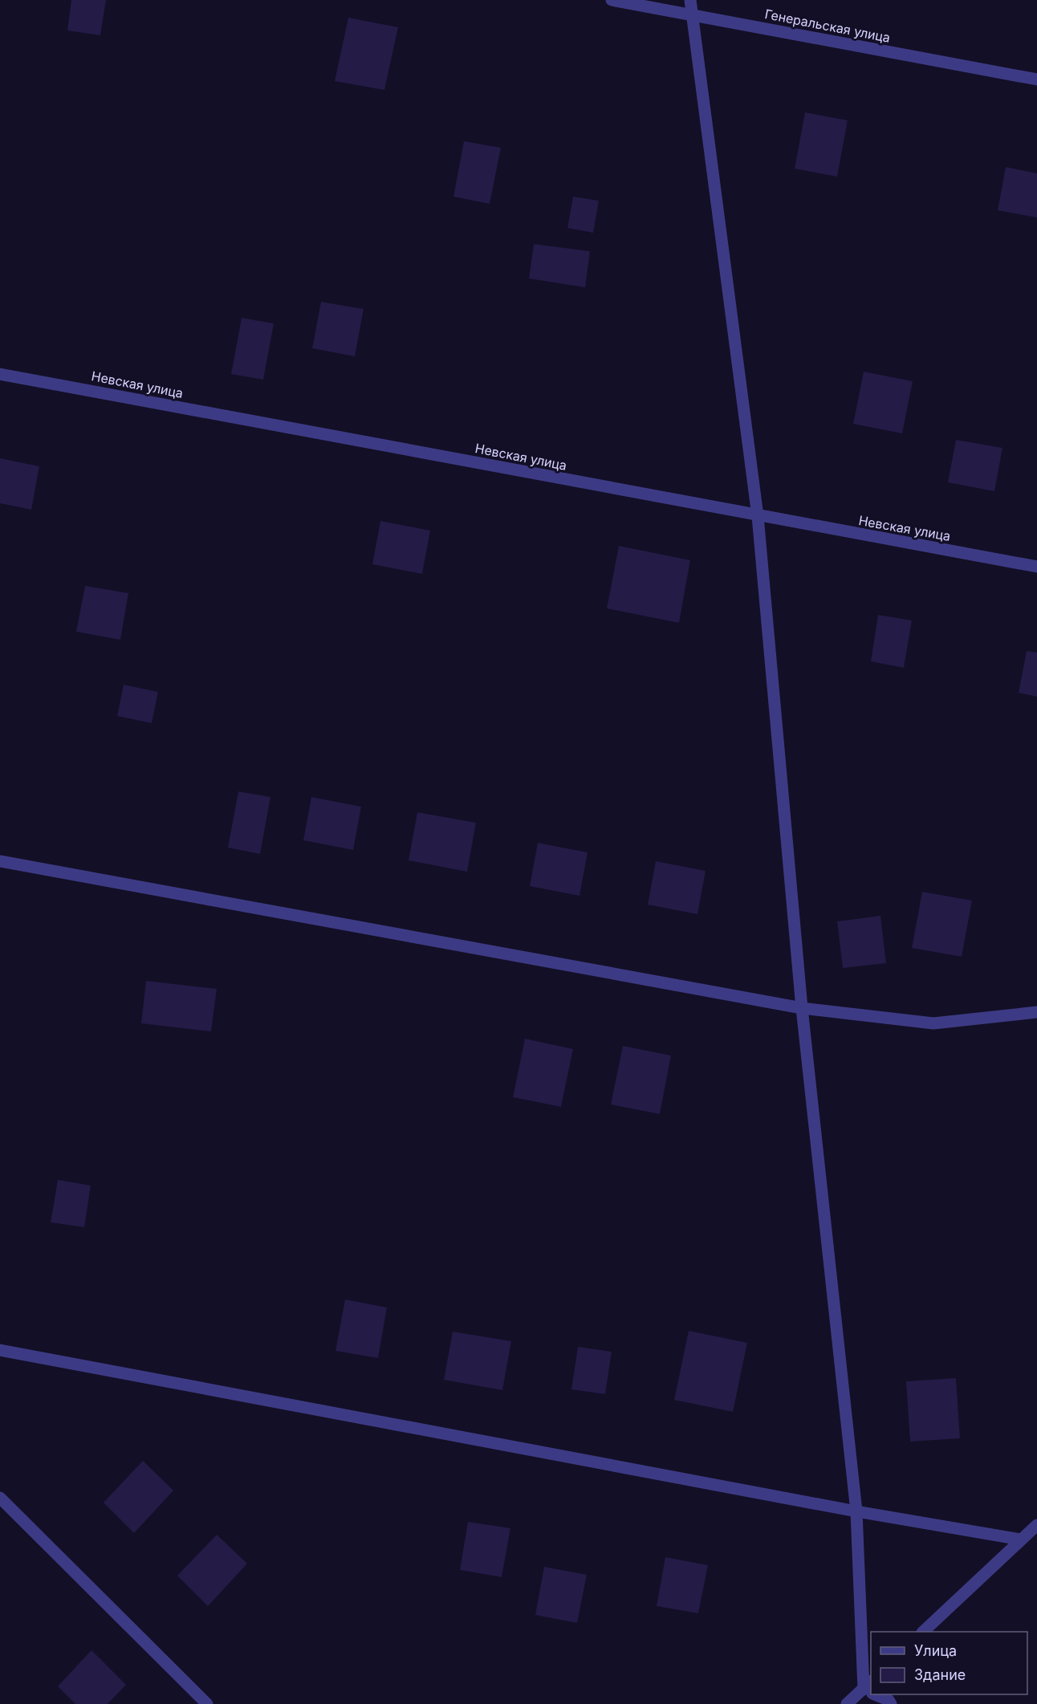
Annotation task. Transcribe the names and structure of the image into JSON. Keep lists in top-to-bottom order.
{
  "streets": {
    "street": ["Генеральская улица", "Невская улица"]
  },
  "legend": ["Улица", "Здание"]
}
